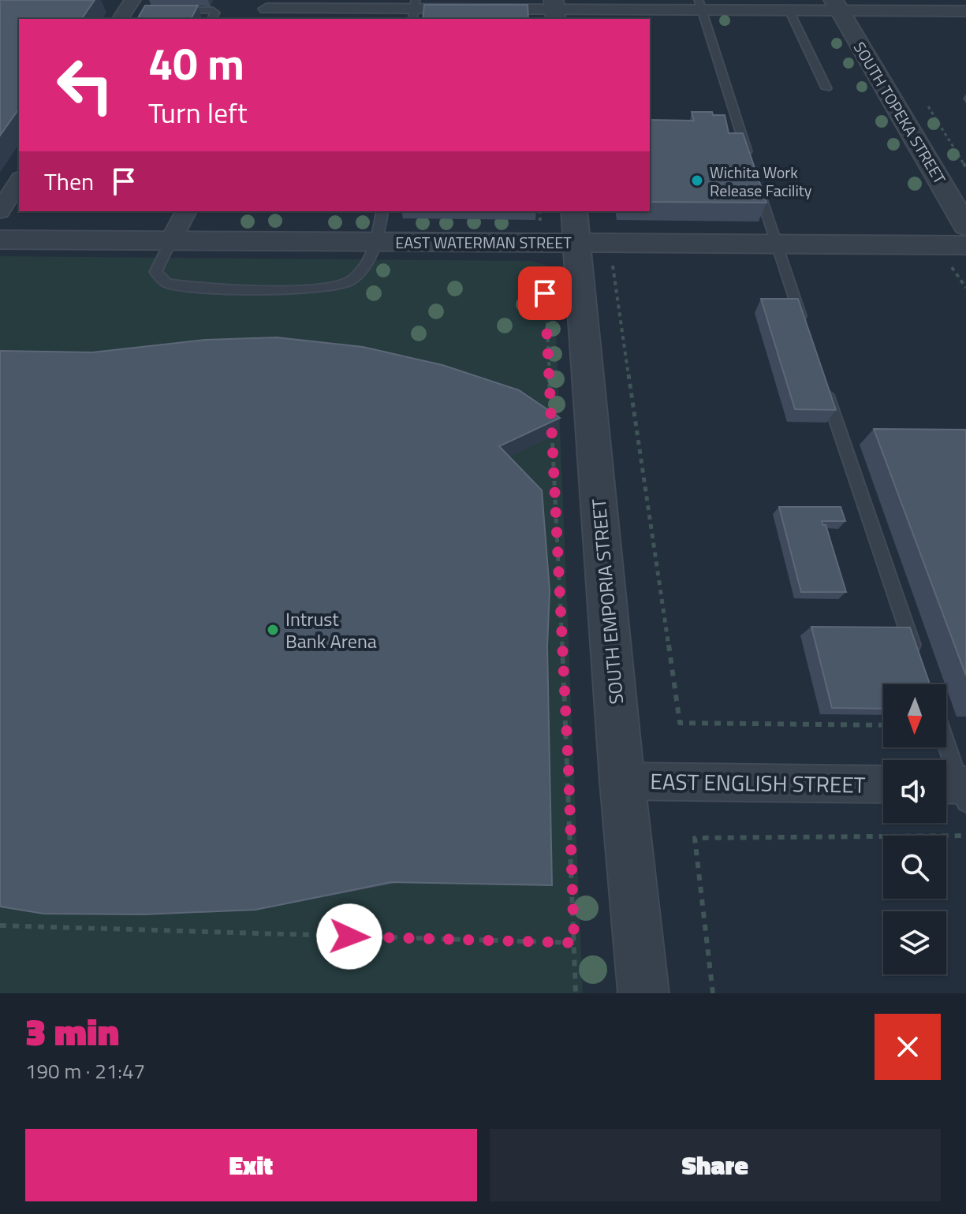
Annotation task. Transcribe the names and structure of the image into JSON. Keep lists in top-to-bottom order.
{
  "streets": {
    "street": [
      "SOUTH TOPEKA STREET",
      "EAST WATERMAN STREET",
      "SOUTH EMPORIA STREET",
      "EAST ENGLISH STREET"
    ]
  },
  "crossings": [
    ["EAST WATERMAN STREET", "SOUTH EMPORIA STREET"],
    ["SOUTH EMPORIA STREET", "EAST ENGLISH STREET"]
  ],
  "places": ["Wichita Work Release Facility", "Intrust Bank Arena"],
  "north": "bottom",
  "page": {
    "turn": ["40 m", "Turn left"],
    "then": "Then",
    "heading": ["3 min", "190 m · 21:47"],
    "buttons": ["Exit", "Share"]
  }
}
